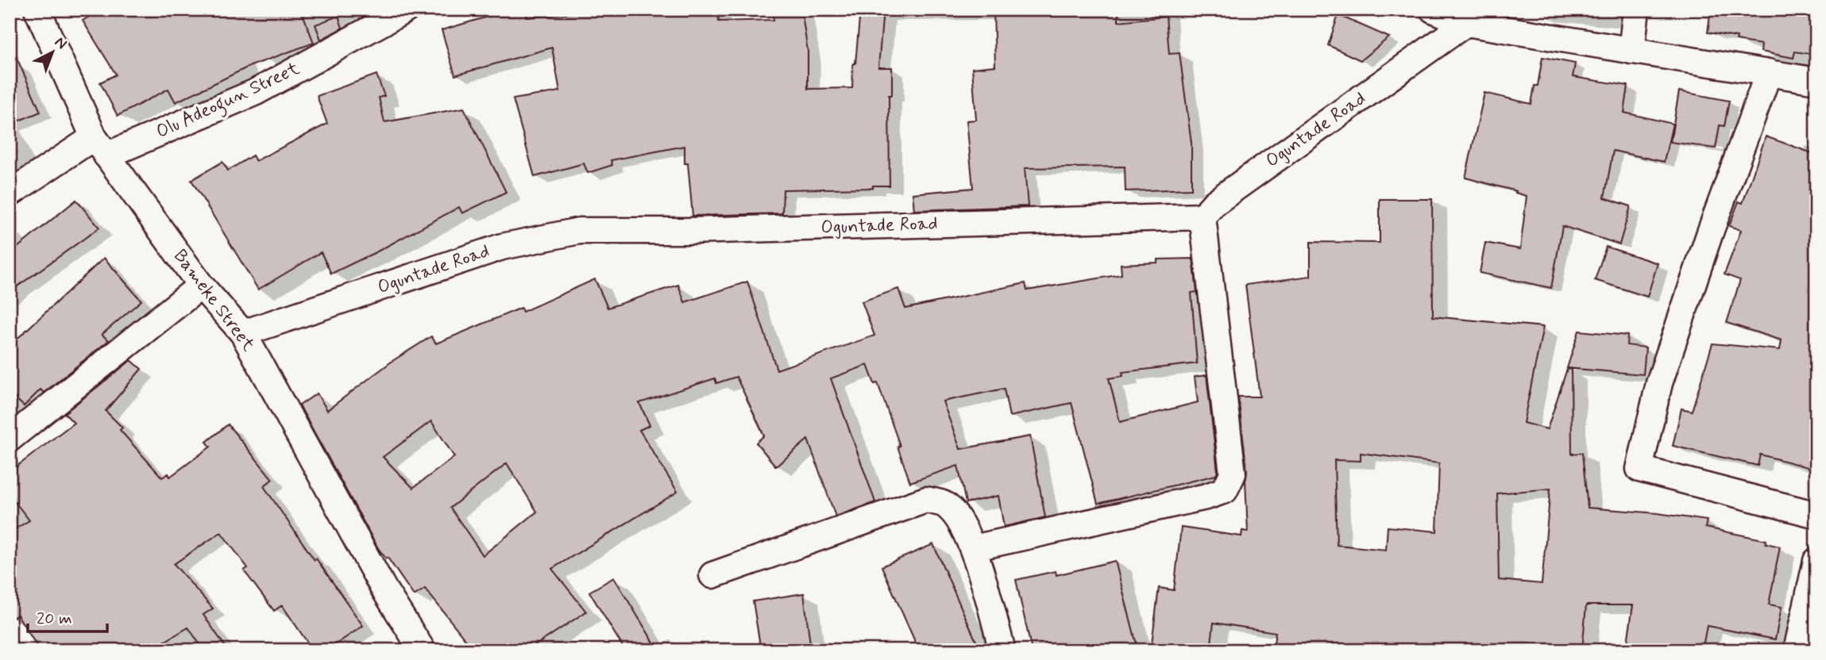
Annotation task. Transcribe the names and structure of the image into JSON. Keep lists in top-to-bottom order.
{
  "streets": {
    "street": ["Olu Adeogun Street", "Oguntade Road", "Bameke Street"]
  },
  "crossings": [
    ["Olu Adeogun Street", "Bameke Street"],
    ["Oguntade Road", "Bameke Street"]
  ],
  "scale_bar": "20 m",
  "north": "top right"
}
